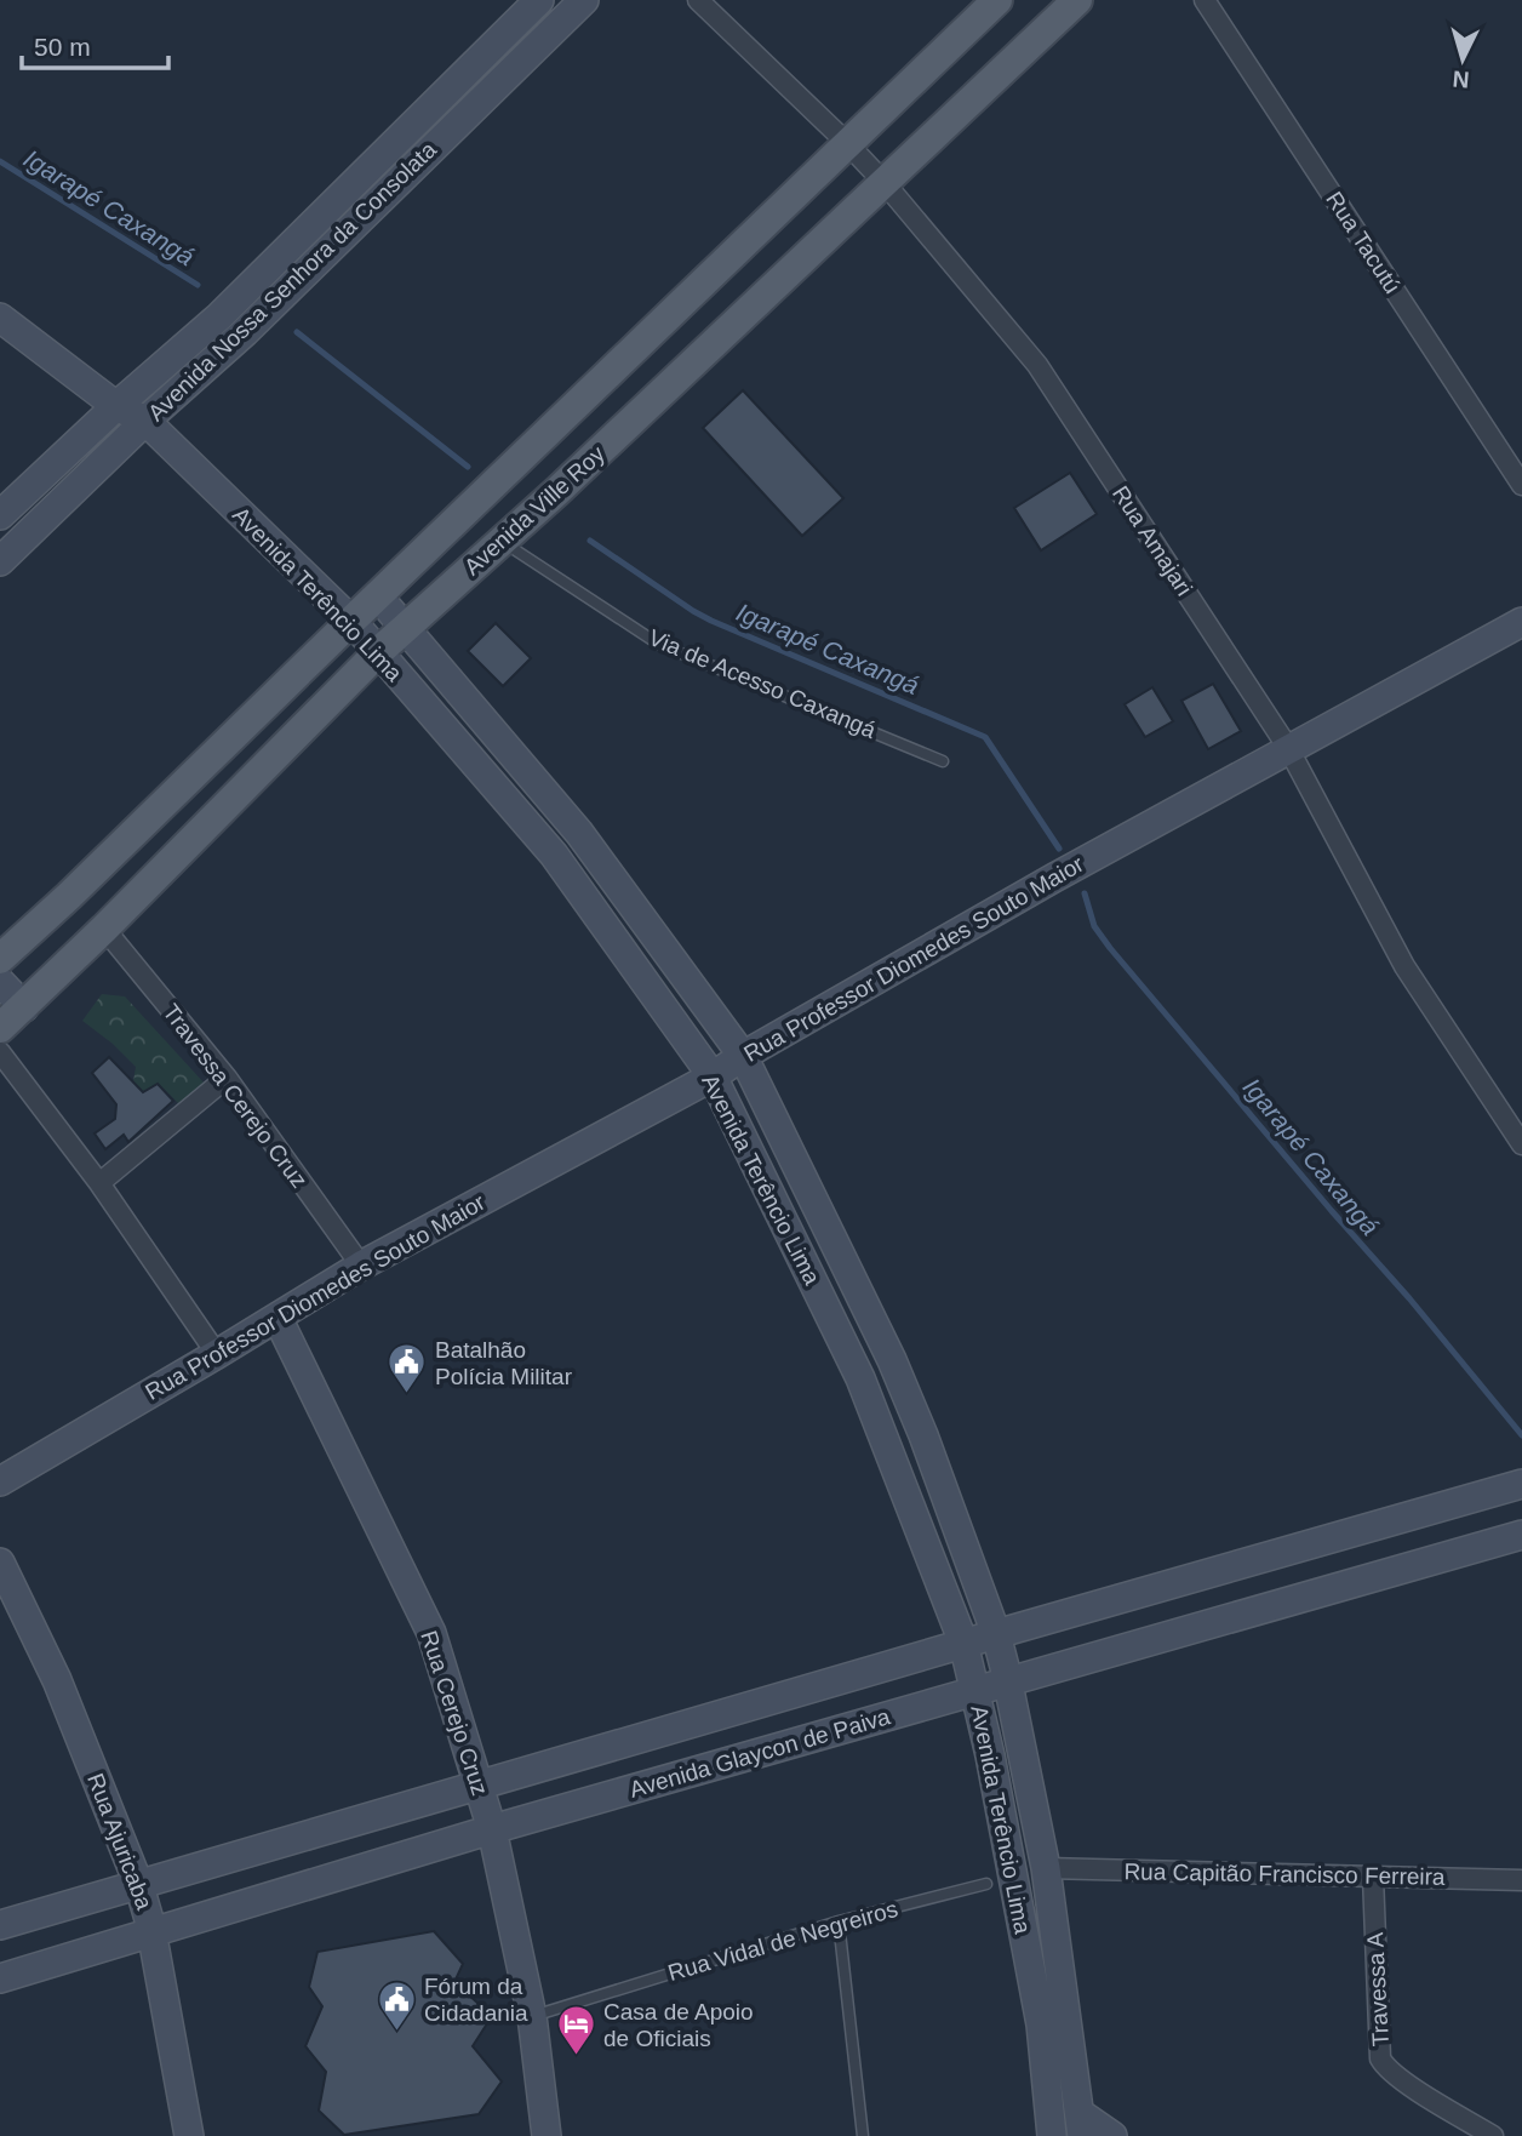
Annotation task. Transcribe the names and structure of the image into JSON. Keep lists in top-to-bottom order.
{
  "streets": {
    "main road": [
      "Avenida Nossa Senhora da Consolata",
      "Avenida Ville Roy",
      "Avenida Terêncio Lima",
      "Rua Professor Diomedes Souto Maior",
      "Rua Cerejo Cruz",
      "Avenida Glaycon de Paiva",
      "Rua Ajuricaba"
    ],
    "street": [
      "Rua Tacutú",
      "Rua Amajari",
      "Travessa Cerejo Cruz",
      "Rua Capitão Francisco Ferreira",
      "Travessa A"
    ],
    "lane": ["Via de Acesso Caxangá", "Rua Vidal de Negreiros"]
  },
  "crossings": [
    ["Avenida Nossa Senhora da Consolata", "Avenida Terêncio Lima"],
    ["Avenida Ville Roy", "Rua Amajari"],
    ["Avenida Ville Roy", "Avenida Terêncio Lima"],
    ["Avenida Ville Roy", "Via de Acesso Caxangá"],
    ["Avenida Ville Roy", "Travessa Cerejo Cruz"],
    ["Rua Amajari", "Rua Professor Diomedes Souto Maior"],
    ["Avenida Terêncio Lima", "Rua Professor Diomedes Souto Maior"],
    ["Avenida Terêncio Lima", "Avenida Glaycon de Paiva"],
    ["Avenida Terêncio Lima", "Rua Capitão Francisco Ferreira"],
    ["Rua Professor Diomedes Souto Maior", "Travessa Cerejo Cruz"],
    ["Rua Professor Diomedes Souto Maior", "Rua Cerejo Cruz"],
    ["Rua Cerejo Cruz", "Avenida Glaycon de Paiva"],
    ["Rua Cerejo Cruz", "Rua Vidal de Negreiros"],
    ["Avenida Glaycon de Paiva", "Rua Ajuricaba"],
    ["Rua Capitão Francisco Ferreira", "Travessa A"]
  ],
  "water": ["Igarapé Caxangá"],
  "places": {
    "public building": ["Batalhão Polícia Militar", "Fórum da Cidadania"],
    "hotel": ["Casa de Apoio de Oficiais"]
  },
  "scale_bar": "50 m",
  "north": "bottom"
}
